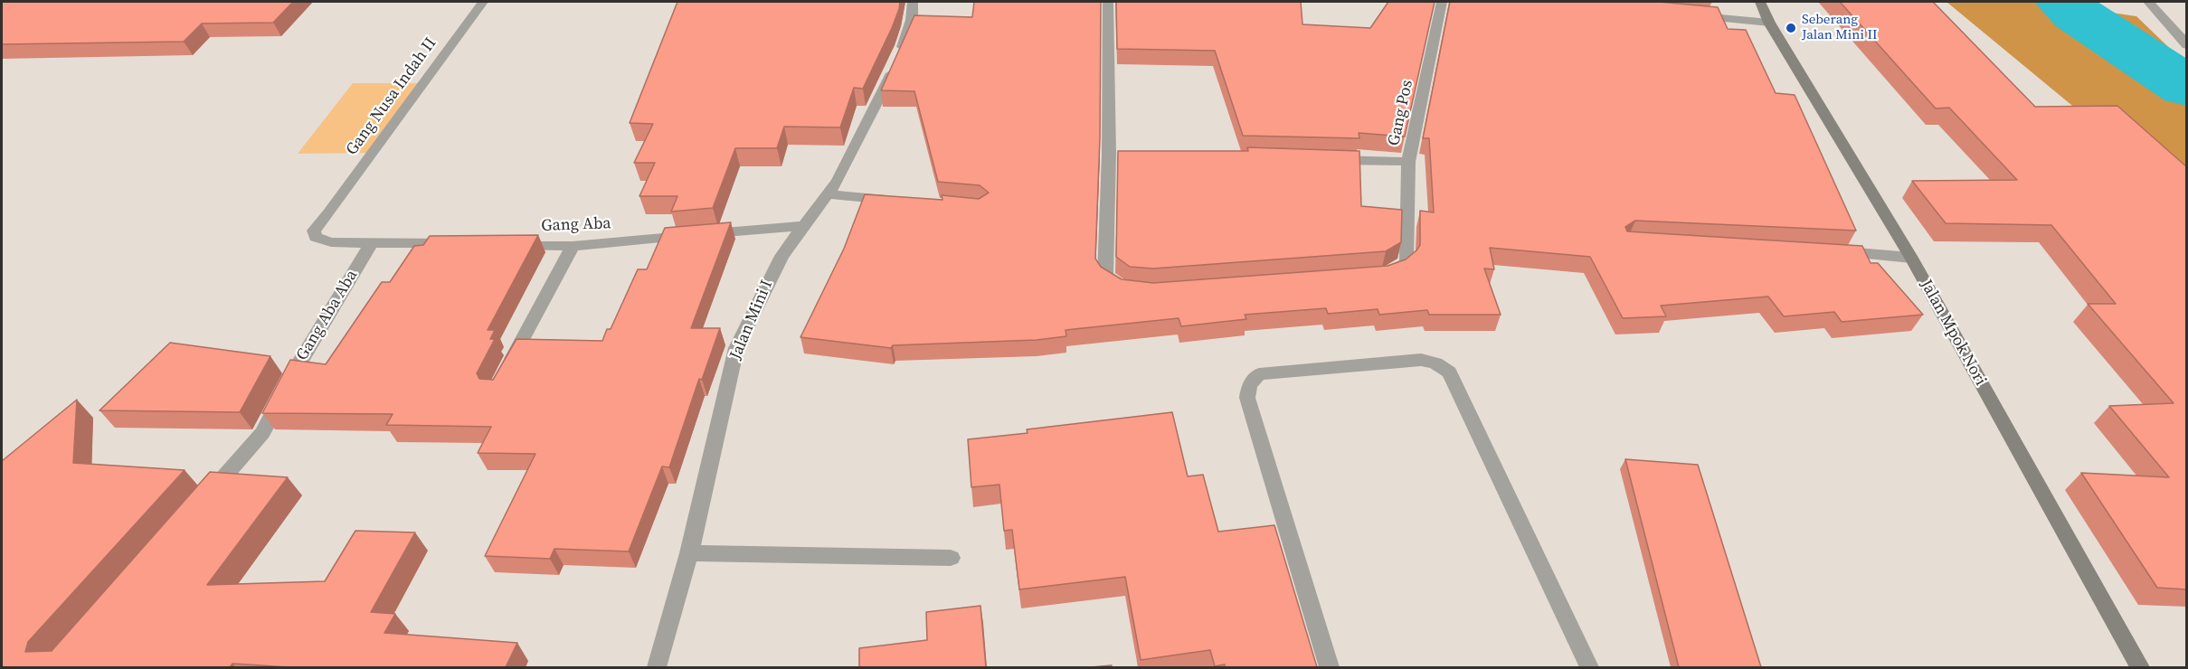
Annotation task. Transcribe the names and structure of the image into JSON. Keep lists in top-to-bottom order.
{
  "streets": {
    "main road": ["Jalan Mpok Nori"],
    "street": [
      "Gang Nusa Indah II",
      "Gang Pos",
      "Gang Aba",
      "Gang Aba Aba",
      "Jalan Mini I"
    ]
  },
  "crossings": [
    ["Gang Nusa Indah II", "Gang Aba Aba"],
    ["Gang Aba", "Jalan Mini I"]
  ],
  "places": ["Seberang Jalan Mini II"]
}
